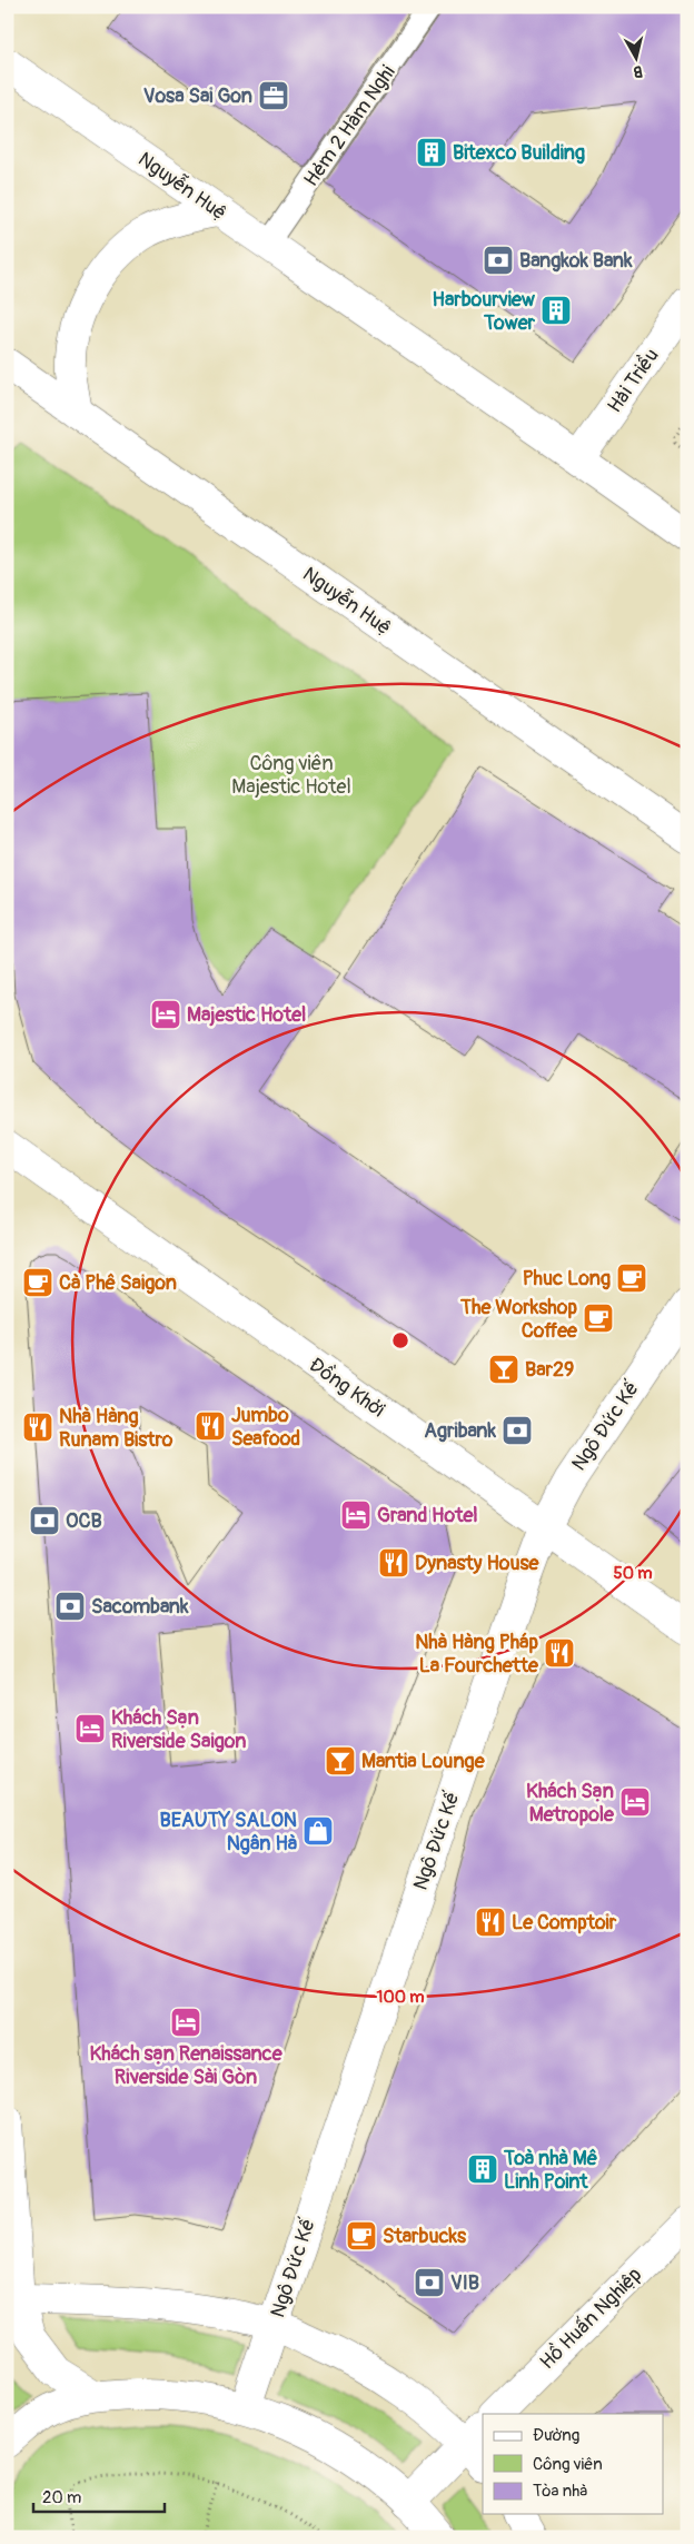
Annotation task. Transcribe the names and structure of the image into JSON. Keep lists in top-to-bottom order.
{
  "streets": {
    "street": [
      "Nguyễn Huệ",
      "Hải Triều",
      "Ðồng Khởi",
      "Ngô Ðức Kế",
      "Hồ Huấn Nghiệp"
    ],
    "lane": ["Hẻm 2 Hàm Nghi"]
  },
  "crossings": [
    ["Hẻm 2 Hàm Nghi", "Nguyễn Huệ"],
    ["Nguyễn Huệ", "Hải Triều"],
    ["Ðồng Khởi", "Ngô Ðức Kế"]
  ],
  "parks": ["Công viên Majestic Hotel"],
  "places": {
    "office": ["Vosa Sai Gon"],
    "building": ["Bitexco Building", "Harbourview Tower", "Toà nhà Mê Linh Point"],
    "bank": [
      "Bangkok Bank",
      "Agribank",
      "OCB",
      "Sacombank",
      "VIB"
    ],
    "hotel": [
      "Majestic Hotel",
      "Grand Hotel",
      "Khách Sạn Riverside Saigon",
      "Khách Sạn Metropole",
      "Khách sạn Renaissance Riverside Sài Gòn"
    ],
    "cafe": [
      "Phuc Long",
      "Cà Phê Saigon",
      "The Workshop Coffee",
      "Starbucks"
    ],
    "bar": ["Bar29", "Mantia Lounge"],
    "restaurant": [
      "Jumbo Seafood",
      "Nhà Hàng Runam Bistro",
      "Dynasty House",
      "Nhà Hàng Pháp La Fourchette",
      "Le Comptoir"
    ],
    "shop": ["BEAUTY SALON Ngân Hà"]
  },
  "legend": ["Đường", "Công viên", "Tòa nhà"],
  "scale_bar": "20 m",
  "north": "bottom",
  "rings": ["50 m", "100 m"]
}
